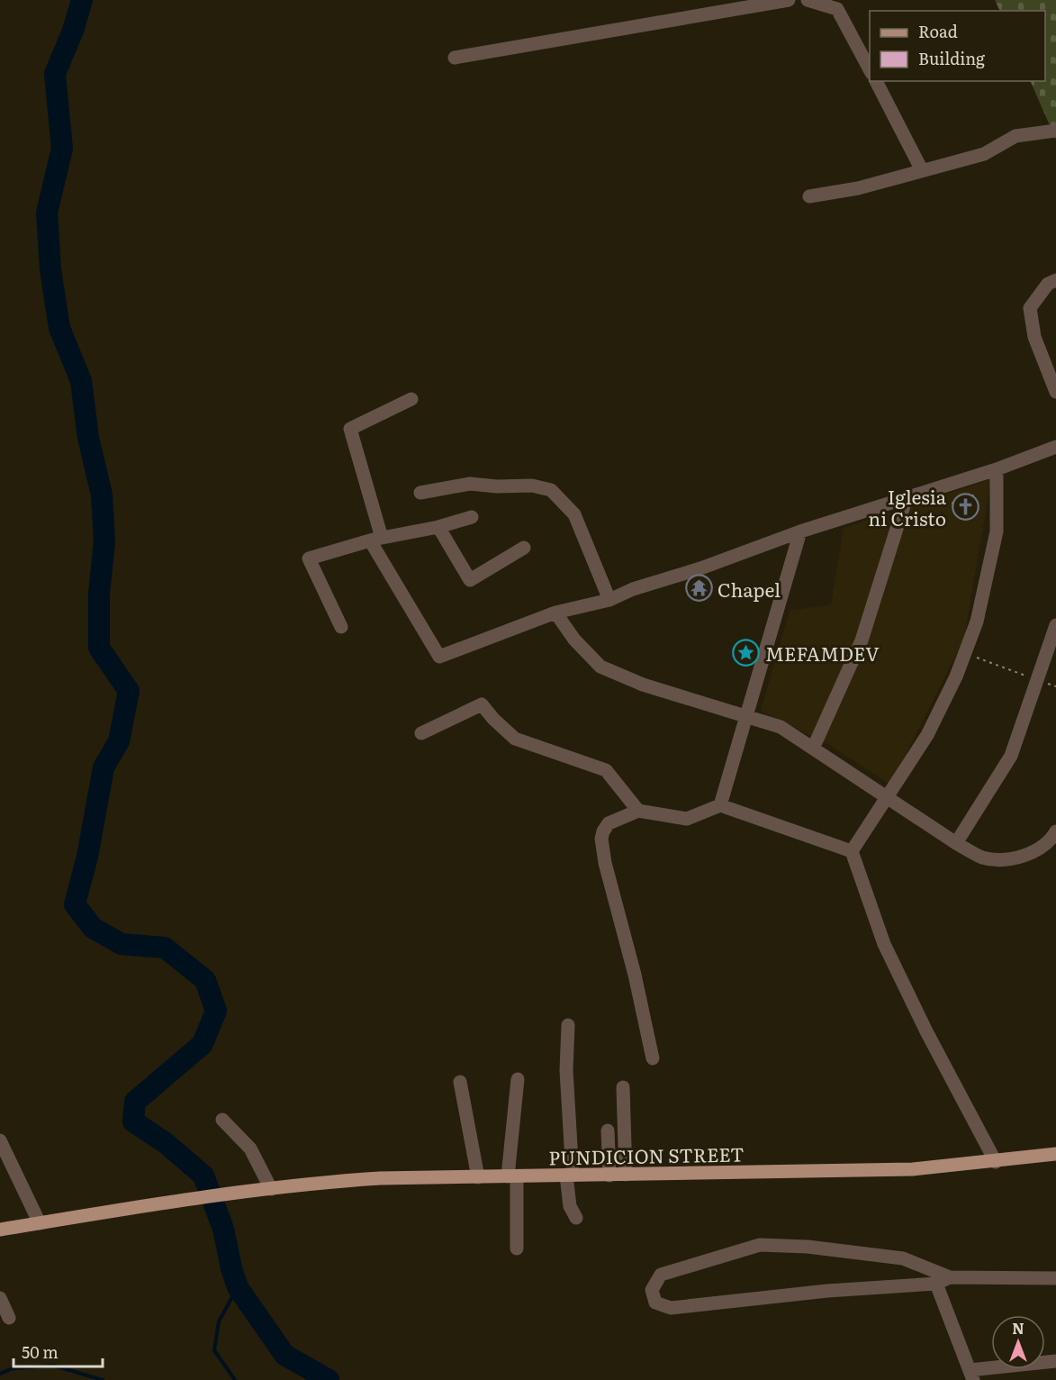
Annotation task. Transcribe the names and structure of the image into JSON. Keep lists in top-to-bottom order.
{
  "streets": {
    "main road": ["PUNDICION STREET"]
  },
  "places": {
    "church": ["Iglesia ni Cristo"],
    "temple": ["Chapel"],
    "place": ["MEFAMDEV"]
  },
  "legend": ["Road", "Building"],
  "scale_bar": "50 m",
  "north": "top"
}
